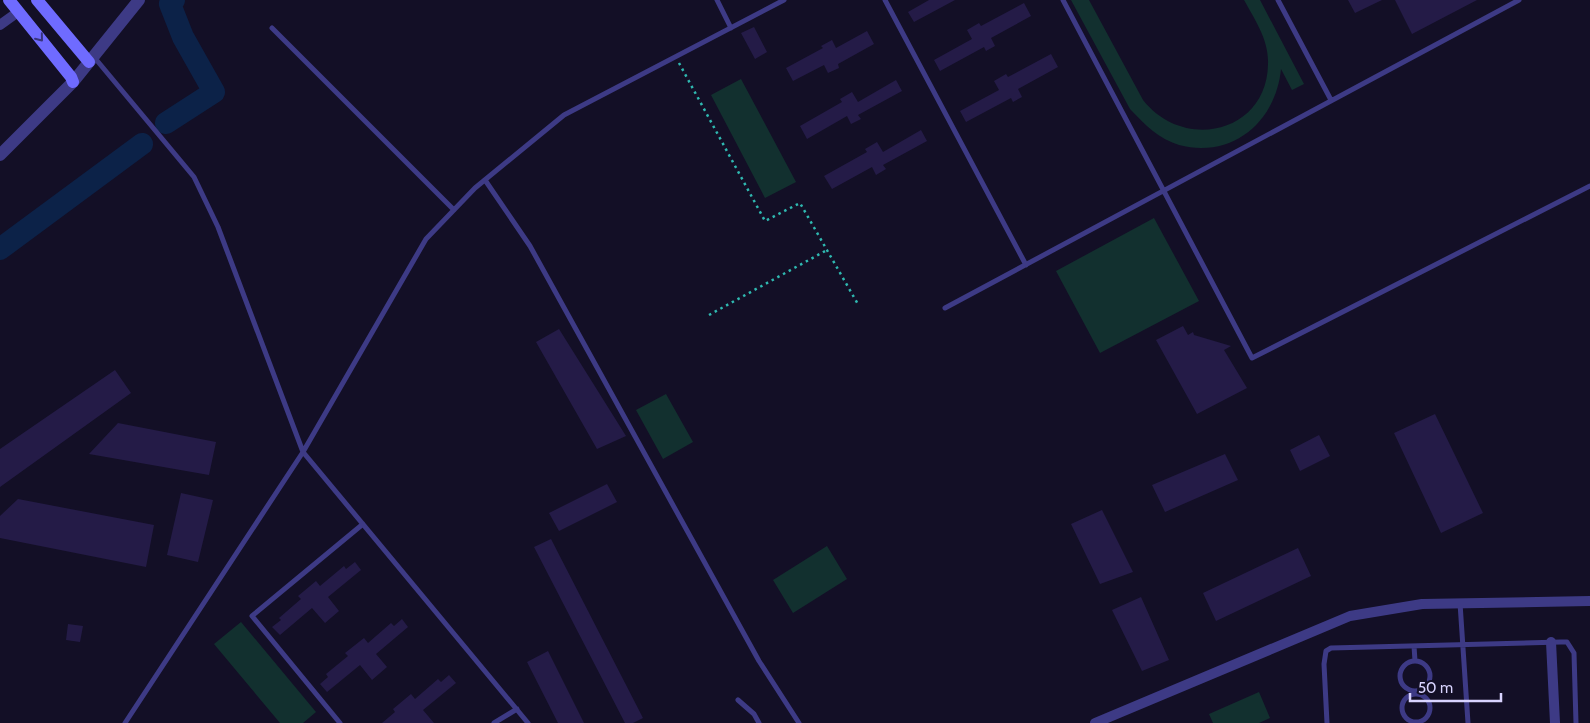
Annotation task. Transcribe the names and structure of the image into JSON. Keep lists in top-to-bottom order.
{
  "scale_bar": "50 m"
}
